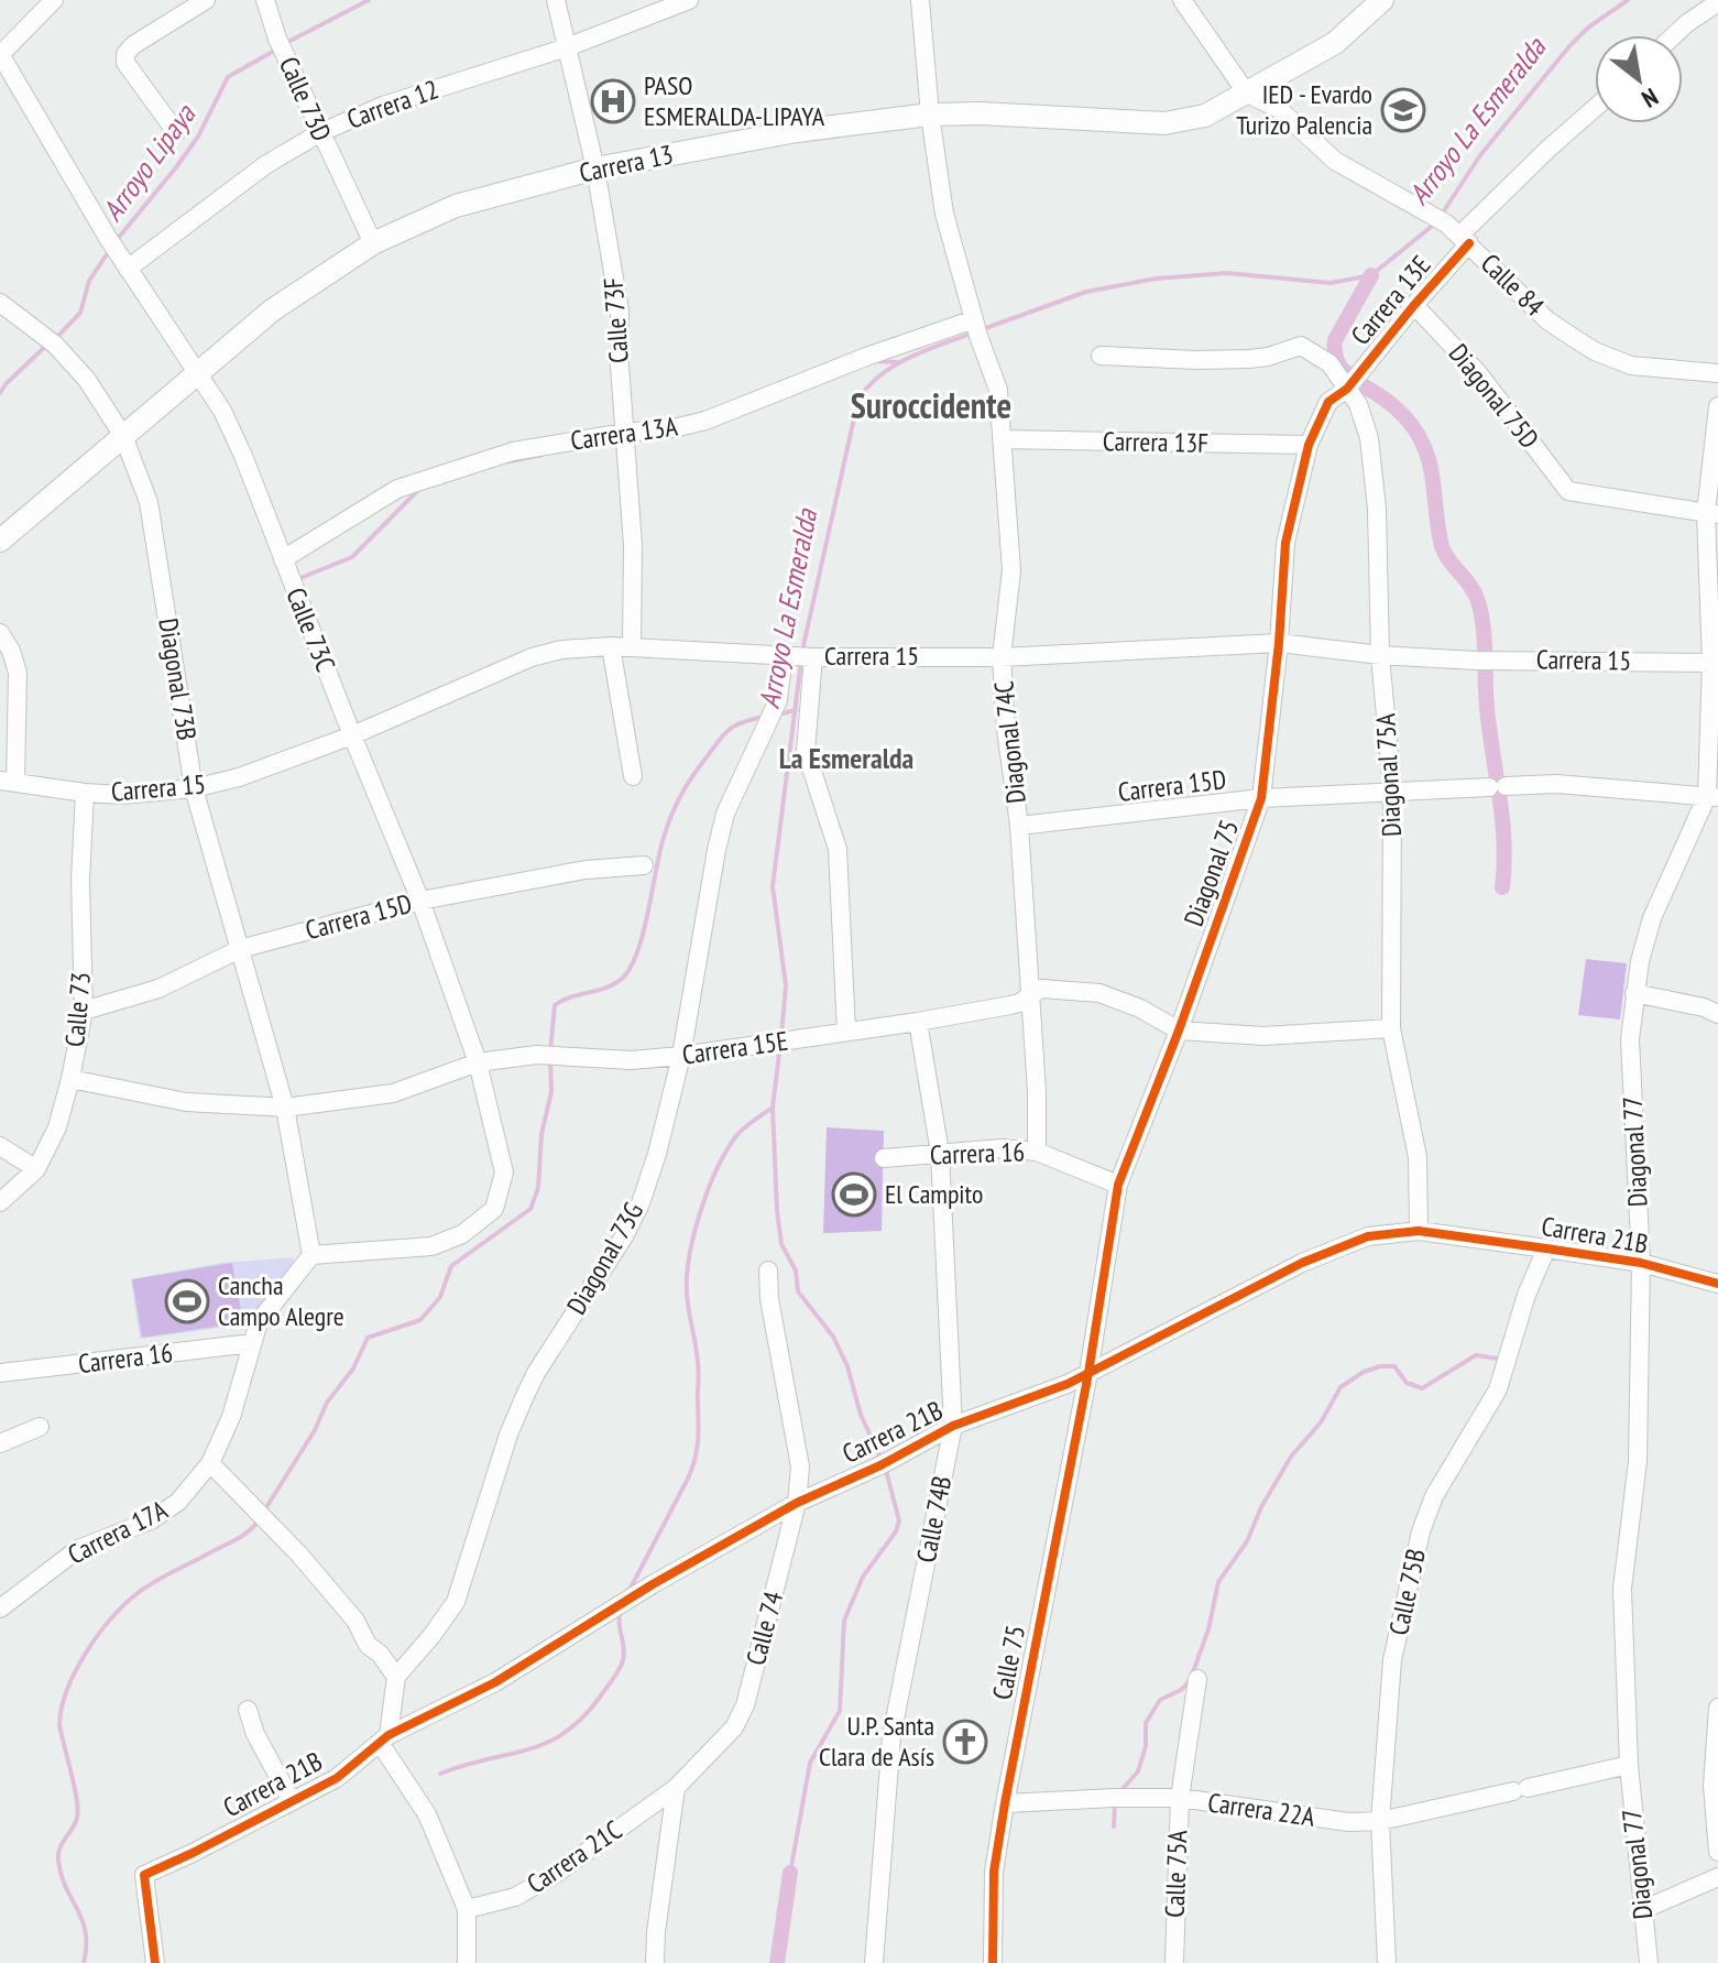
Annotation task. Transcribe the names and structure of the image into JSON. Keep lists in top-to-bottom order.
{
  "streets": {
    "street": [
      "Calle 73D",
      "Carrera 12",
      "Carrera 13",
      "Calle 84",
      "Carrera 13E",
      "Calle 73F",
      "Diagonal 75D",
      "Carrera 13A",
      "Carrera 13F",
      "Calle 73C",
      "Carrera 15",
      "Diagonal 73B",
      "Diagonal 74C",
      "Diagonal 75A",
      "Carrera 15D",
      "Diagonal 75",
      "Calle 73",
      "Carrera 15E",
      "Diagonal 77",
      "Carrera 16",
      "Carrera 21B",
      "Diagonal 73G",
      "Calle 74B",
      "Carrera 17A",
      "Calle 75B",
      "Calle 74",
      "Calle 75",
      "Carrera 22A",
      "Carrera 21C",
      "Calle 75A"
    ]
  },
  "crossings": [
    ["Calle 73D", "Carrera 12"],
    ["Calle 73D", "Carrera 13"],
    ["Carrera 12", "Calle 73F"],
    ["Carrera 12", "Calle 73C"],
    ["Carrera 13", "Calle 84"],
    ["Carrera 13", "Calle 73F"],
    ["Carrera 13", "Calle 73C"],
    ["Carrera 13", "Diagonal 73B"],
    ["Carrera 13", "Diagonal 74C"],
    ["Calle 84", "Carrera 13E"],
    ["Carrera 13E", "Diagonal 75D"],
    ["Carrera 13E", "Diagonal 75A"],
    ["Carrera 13E", "Diagonal 75"],
    ["Calle 73F", "Carrera 13A"],
    ["Calle 73F", "Carrera 15"],
    ["Diagonal 75D", "Diagonal 77"],
    ["Carrera 13A", "Calle 73C"],
    ["Carrera 13A", "Diagonal 74C"],
    ["Carrera 13F", "Diagonal 74C"],
    ["Carrera 13F", "Diagonal 75"],
    ["Calle 73C", "Carrera 15"],
    ["Calle 73C", "Diagonal 73B"],
    ["Calle 73C", "Carrera 15D"],
    ["Calle 73C", "Carrera 15E"],
    ["Calle 73C", "Carrera 17A"],
    ["Carrera 15", "Diagonal 73B"],
    ["Carrera 15", "Diagonal 74C"],
    ["Carrera 15", "Diagonal 75A"],
    ["Carrera 15", "Diagonal 75"],
    ["Carrera 15", "Calle 73"],
    ["Carrera 15", "Diagonal 77"],
    ["Carrera 15", "Diagonal 73G"],
    ["Diagonal 73B", "Carrera 15D"],
    ["Diagonal 73B", "Carrera 15E"],
    ["Diagonal 73B", "Carrera 17A"],
    ["Diagonal 74C", "Carrera 15D"],
    ["Diagonal 74C", "Carrera 15E"],
    ["Diagonal 74C", "Carrera 16"],
    ["Diagonal 75A", "Carrera 15D"],
    ["Diagonal 75A", "Diagonal 75"],
    ["Diagonal 75A", "Carrera 15E"],
    ["Diagonal 75A", "Carrera 21B"],
    ["Carrera 15D", "Diagonal 75"],
    ["Carrera 15D", "Calle 73"],
    ["Carrera 15D", "Diagonal 77"],
    ["Diagonal 75", "Carrera 15E"],
    ["Diagonal 75", "Carrera 16"],
    ["Diagonal 75", "Carrera 21B"],
    ["Diagonal 75", "Calle 75"],
    ["Calle 73", "Carrera 15E"],
    ["Carrera 15E", "Diagonal 73G"],
    ["Carrera 15E", "Calle 74B"],
    ["Diagonal 77", "Carrera 21B"],
    ["Diagonal 77", "Carrera 22A"],
    ["Carrera 16", "Calle 74B"],
    ["Carrera 16", "Carrera 17A"],
    ["Carrera 21B", "Calle 74B"],
    ["Carrera 21B", "Calle 75B"],
    ["Carrera 21B", "Calle 74"],
    ["Carrera 21B", "Calle 75"],
    ["Calle 75B", "Carrera 22A"],
    ["Calle 74", "Carrera 21C"],
    ["Calle 75", "Carrera 22A"],
    ["Carrera 22A", "Calle 75A"]
  ],
  "districts": ["Suroccidente", "La Esmeralda"],
  "water": ["Arroyo La Esmeralda", "Arroyo Lipaya"],
  "places": {
    "hospital": ["PASO ESMERALDA-LIPAYA"],
    "school or university": ["IED - Evardo Turizo Palencia"],
    "sports": ["El Campito", "Cancha Campo Alegre"],
    "church": ["U.P. Santa Clara de Asís"]
  },
  "north": "bottom right"
}
